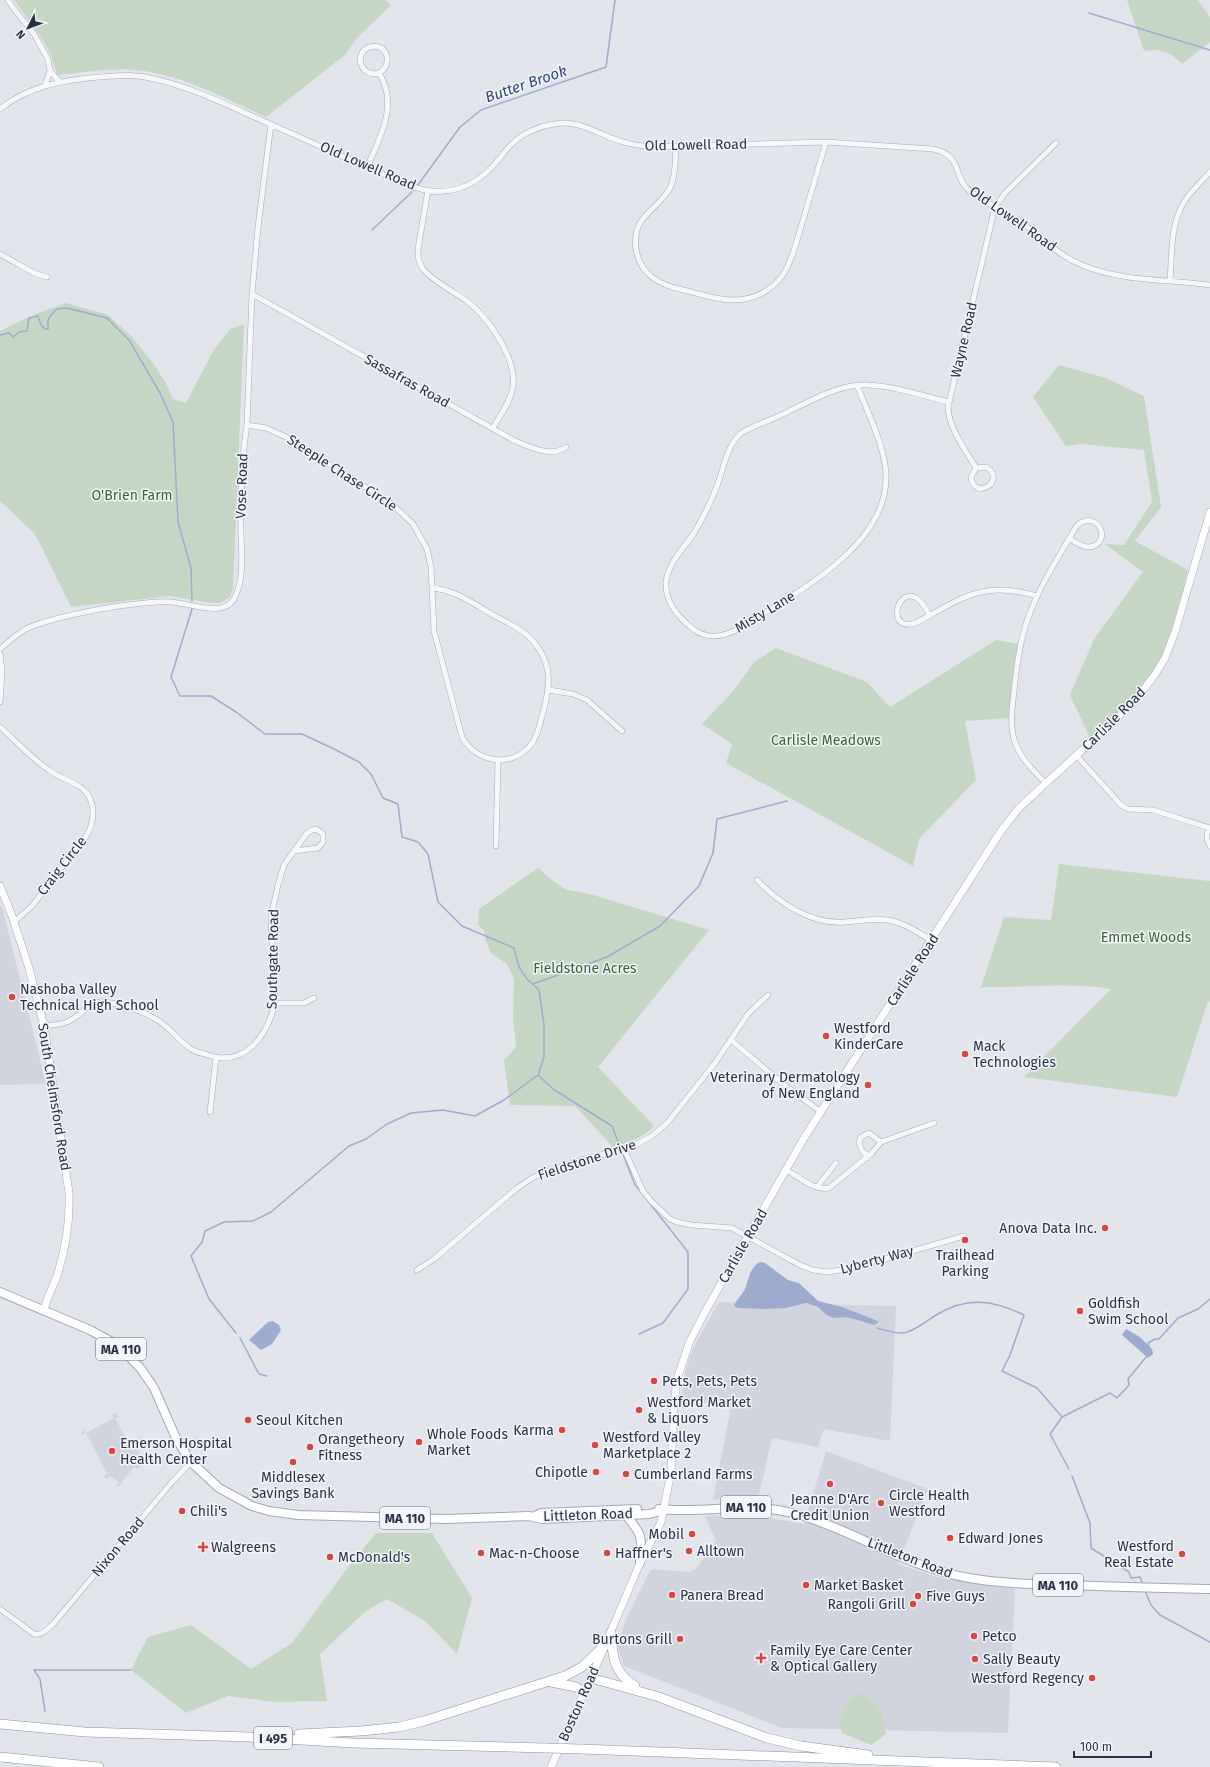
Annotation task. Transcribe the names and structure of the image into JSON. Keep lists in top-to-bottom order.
{
  "streets": {
    "highway": ["I 495"],
    "main road": [
      "Carlisle Road",
      "South Chelmsford Road",
      "MA 110",
      "Littleton Road",
      "Boston Road"
    ],
    "street": [
      "Old Lowell Road",
      "Wayne Road",
      "Sassafras Road",
      "Steeple Chase Circle",
      "Vose Road",
      "Misty Lane",
      "Craig Circle",
      "Southgate Road",
      "Fieldstone Drive",
      "Lyberty Way",
      "Nixon Road"
    ]
  },
  "crossings": [
    ["Old Lowell Road", "Wayne Road"],
    ["Old Lowell Road", "Vose Road"],
    ["Wayne Road", "Misty Lane"],
    ["Sassafras Road", "Vose Road"],
    ["Steeple Chase Circle", "Vose Road"],
    ["Carlisle Road", "Lyberty Way"],
    ["Carlisle Road", "Littleton Road"],
    ["Carlisle Road", "Boston Road"],
    ["Craig Circle", "South Chelmsford Road"],
    ["Southgate Road", "South Chelmsford Road"],
    ["South Chelmsford Road", "Littleton Road"],
    ["Fieldstone Drive", "Lyberty Way"],
    ["Littleton Road", "Nixon Road"],
    ["Littleton Road", "Boston Road"]
  ],
  "water": ["Butter Brook"],
  "parks": [
    "O'Brien Farm",
    "Carlisle Meadows",
    "Emmet Woods",
    "Fieldstone Acres"
  ],
  "places": {
    "other": [
      "Nashoba Valley Technical High School",
      "Westford KinderCare",
      "Mack Technologies",
      "Veterinary Dermatology of New England",
      "Anova Data Inc.",
      "Trailhead Parking",
      "Goldfish Swim School",
      "Pets, Pets, Pets",
      "Westford Market & Liquors",
      "Seoul Kitchen",
      "Karma",
      "Whole Foods Market",
      "Westford Valley Marketplace 2",
      "Orangetheory Fitness",
      "Emerson Hospital Health Center",
      "Middlesex Savings Bank",
      "Chipotle",
      "Cumberland Farms",
      "Jeanne D'Arc Credit Union",
      "Circle Health Westford",
      "Chili's",
      "Mobil",
      "Edward Jones",
      "Alltown",
      "Mac-n-Choose",
      "Haffner's",
      "Westford Real Estate",
      "McDonald's",
      "Market Basket",
      "Panera Bread",
      "Five Guys",
      "Rangoli Grill",
      "Petco",
      "Burtons Grill",
      "Sally Beauty",
      "Westford Regency"
    ],
    "health": ["Walgreens", "Family Eye Care Center & Optical Gallery"]
  },
  "scale_bar": "100 m",
  "north": "bottom left"
}
